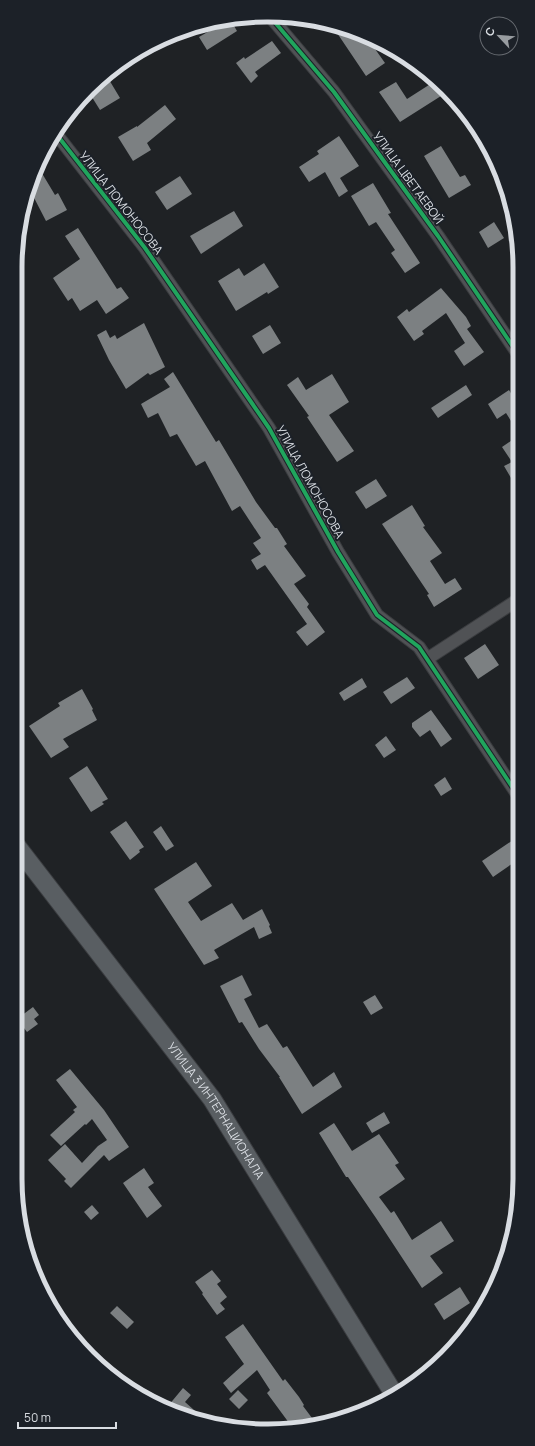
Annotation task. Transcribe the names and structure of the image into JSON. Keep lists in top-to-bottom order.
{
  "streets": {
    "main road": ["УЛИЦА 3 ИНТЕРНАЦИОНАЛА"],
    "street": ["УЛИЦА ЦВЕТАЕВОЙ", "УЛИЦА ЛОМОНОСОВА"]
  },
  "scale_bar": "50 m",
  "north": "top left"
}
